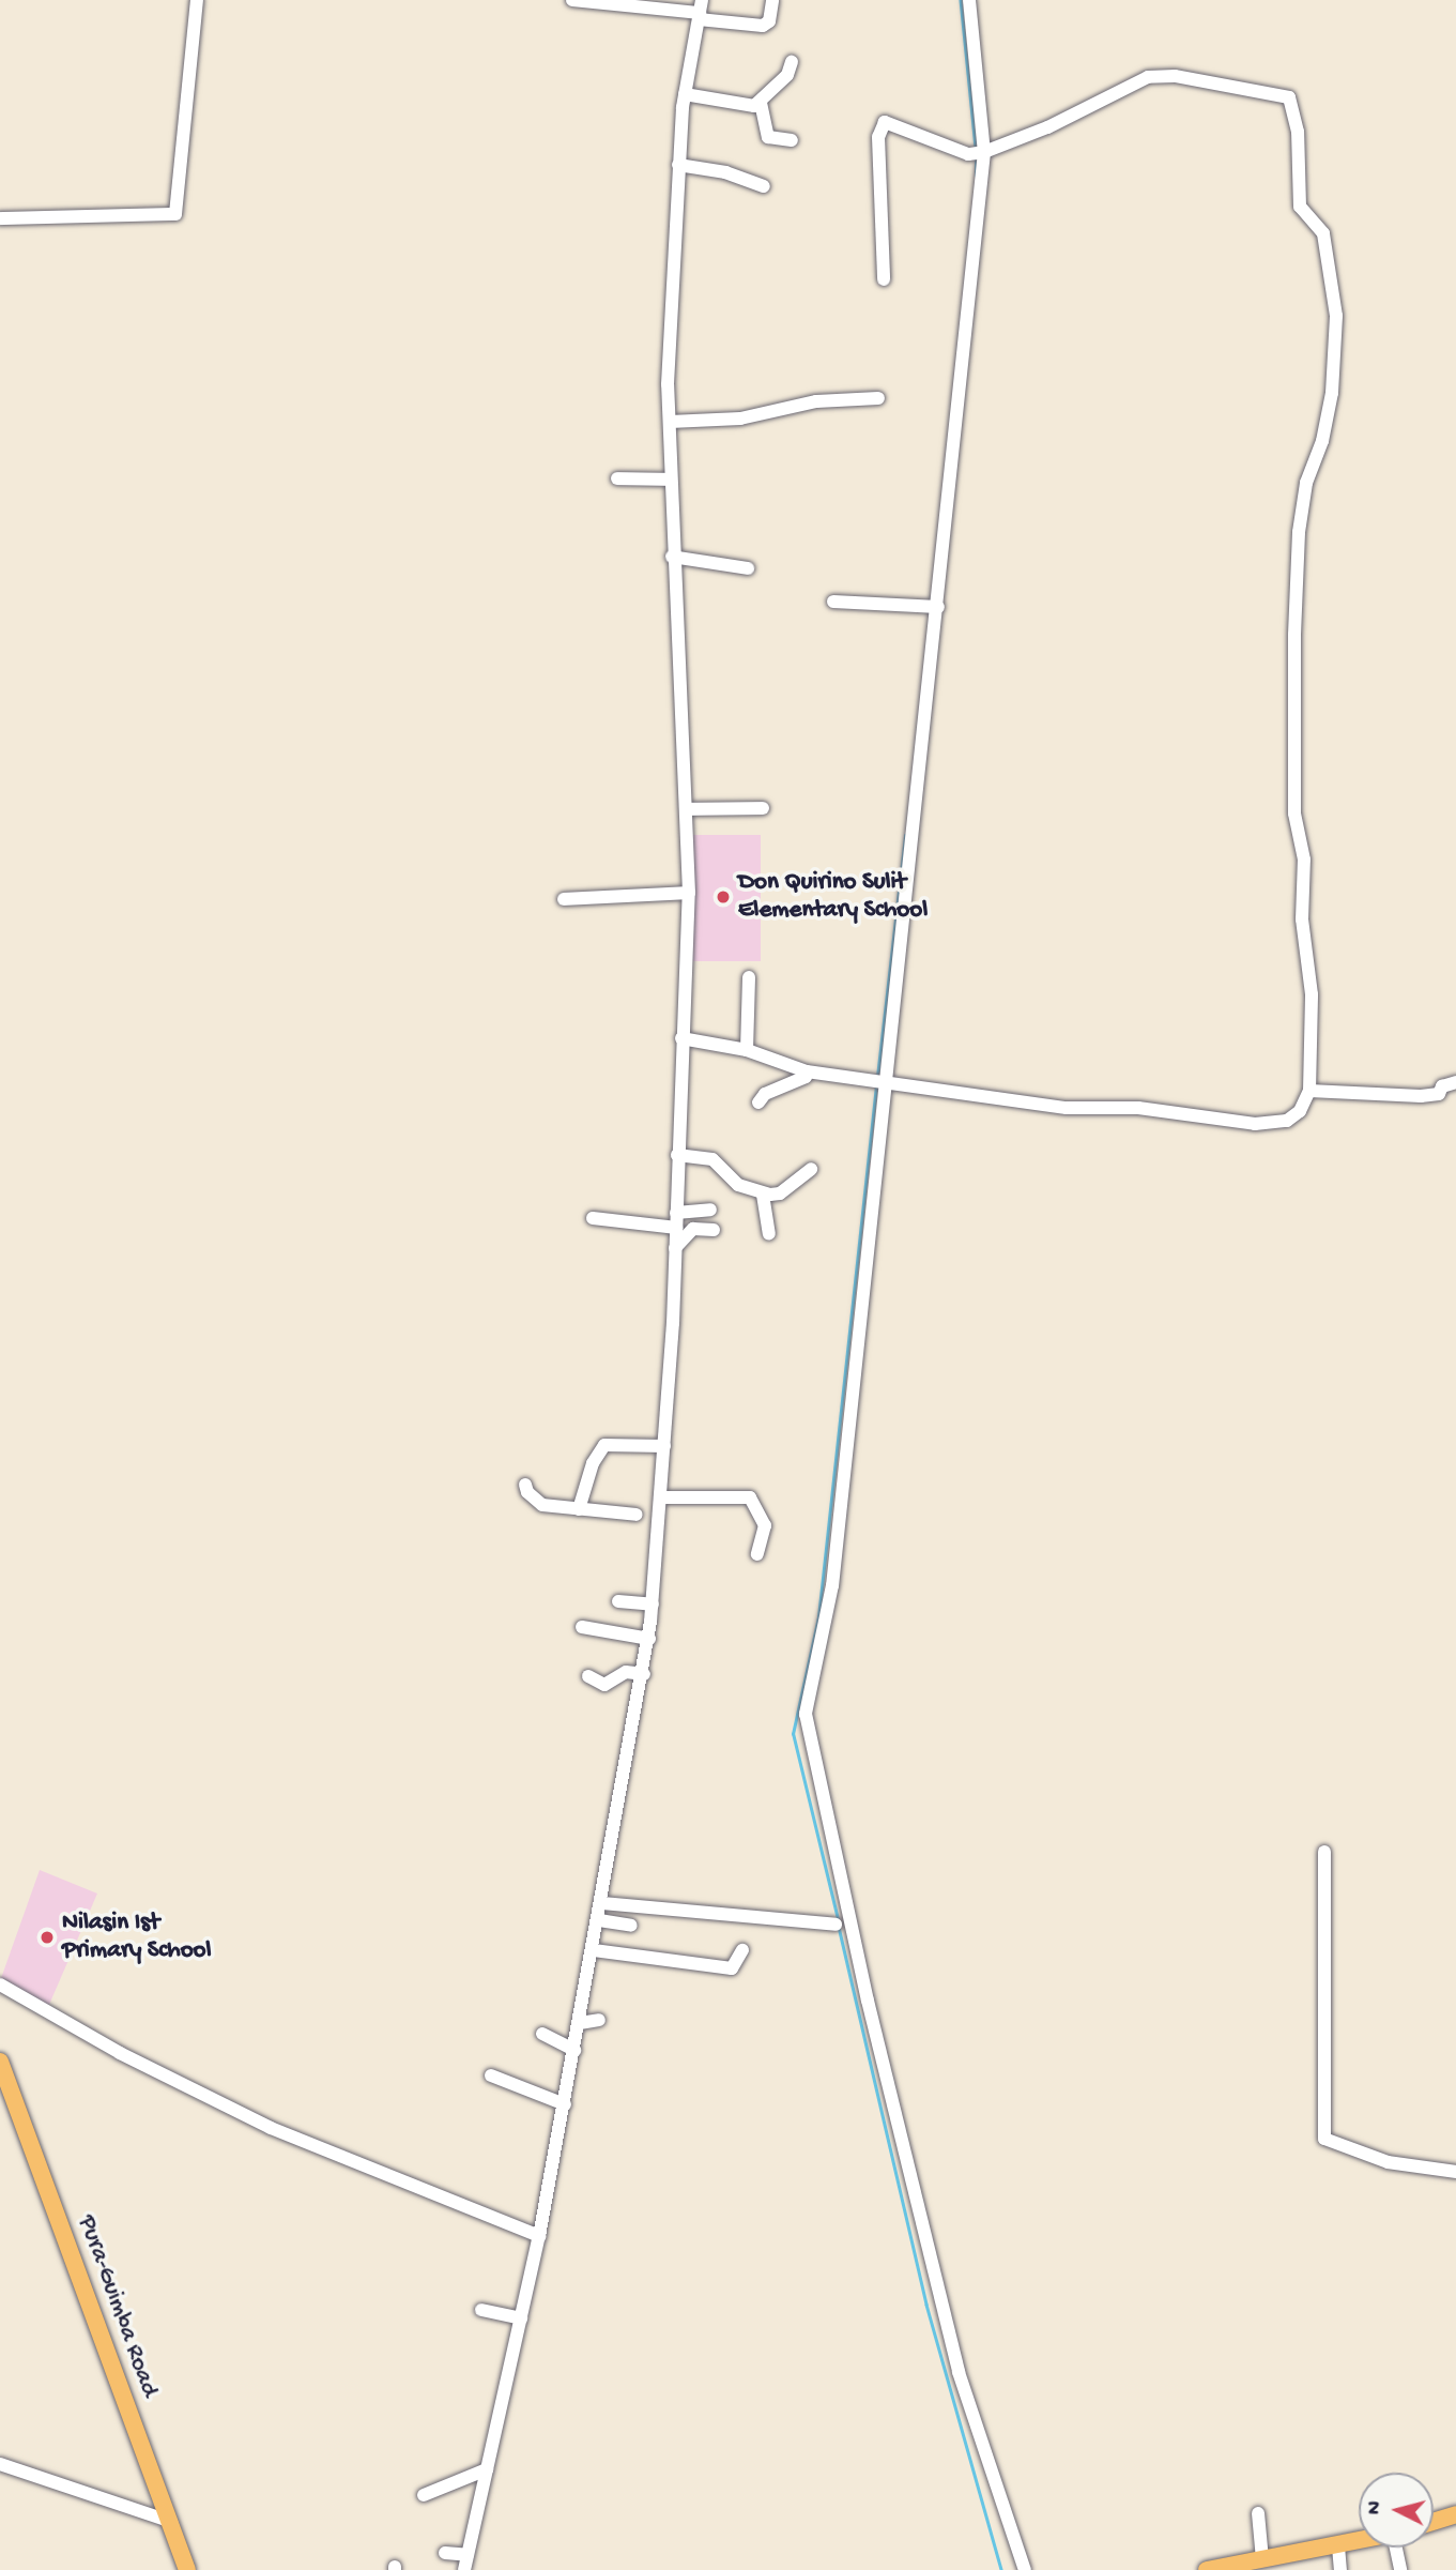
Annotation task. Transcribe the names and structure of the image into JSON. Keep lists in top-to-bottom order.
{
  "streets": {
    "main road": ["Pura-Guimba Road"]
  },
  "places": ["Don Quirino Sulit Elementary School", "Nilasin Ist Primary School"],
  "north": "left"
}
